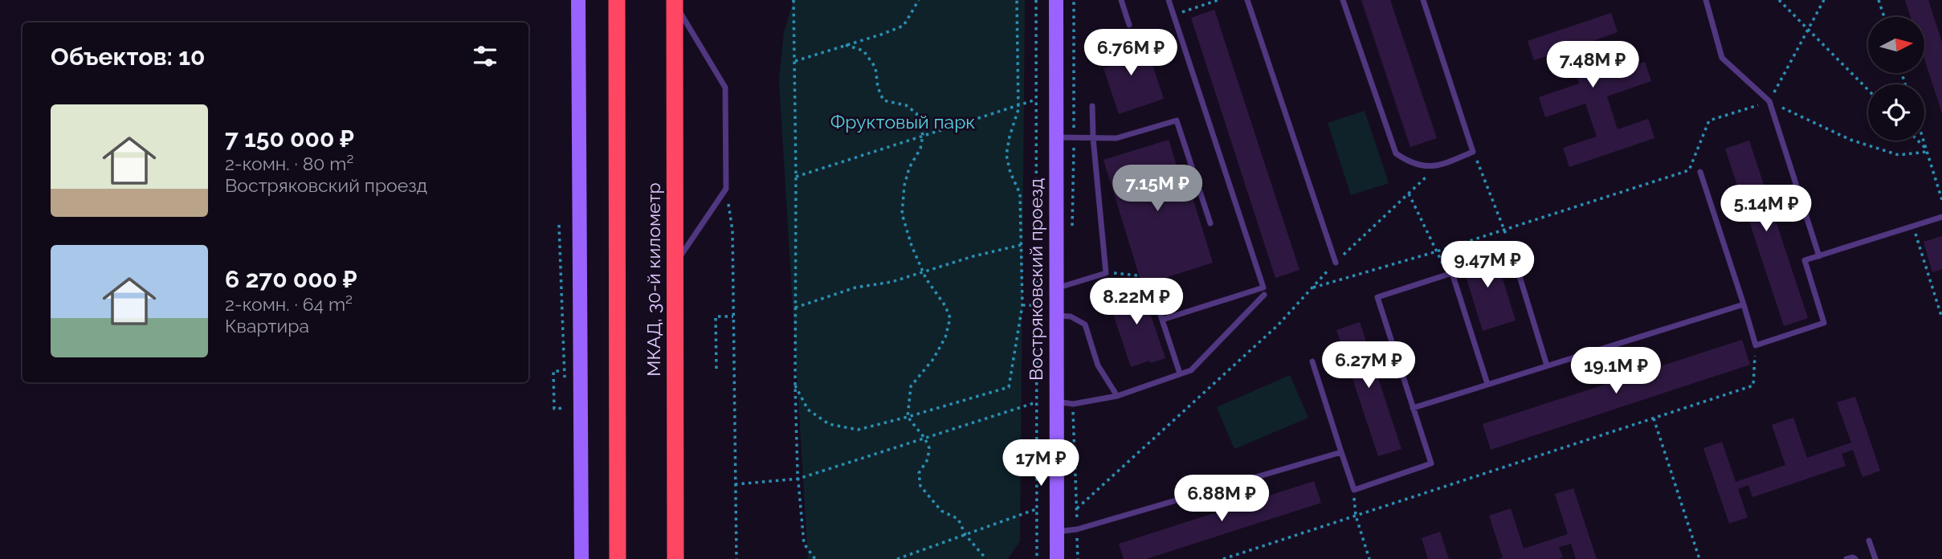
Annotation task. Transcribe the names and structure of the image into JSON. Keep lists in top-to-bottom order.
{
  "streets": {
    "highway": ["МКАД, 30-й километр"],
    "street": ["Востряковский проезд"]
  },
  "parks": ["Фруктовый парк"],
  "north": "right",
  "page": {
    "heading": "Объектов: 10",
    "price": [
      "6.76M ₽",
      "7.48M ₽",
      "7.15M ₽",
      "5.14M ₽",
      "9.47M ₽",
      "8.22M ₽",
      "6.27M ₽",
      "19.1M ₽",
      "17M ₽",
      "6.88M ₽"
    ],
    "list": [
      {
        "name": "7 150 000 ₽",
        "note": "2-комн. · 80 m² · Востряковский проезд"
      },
      {
        "name": "6 270 000 ₽",
        "note": "2-комн. · 64 m² · Квартира"
      }
    ]
  }
}
